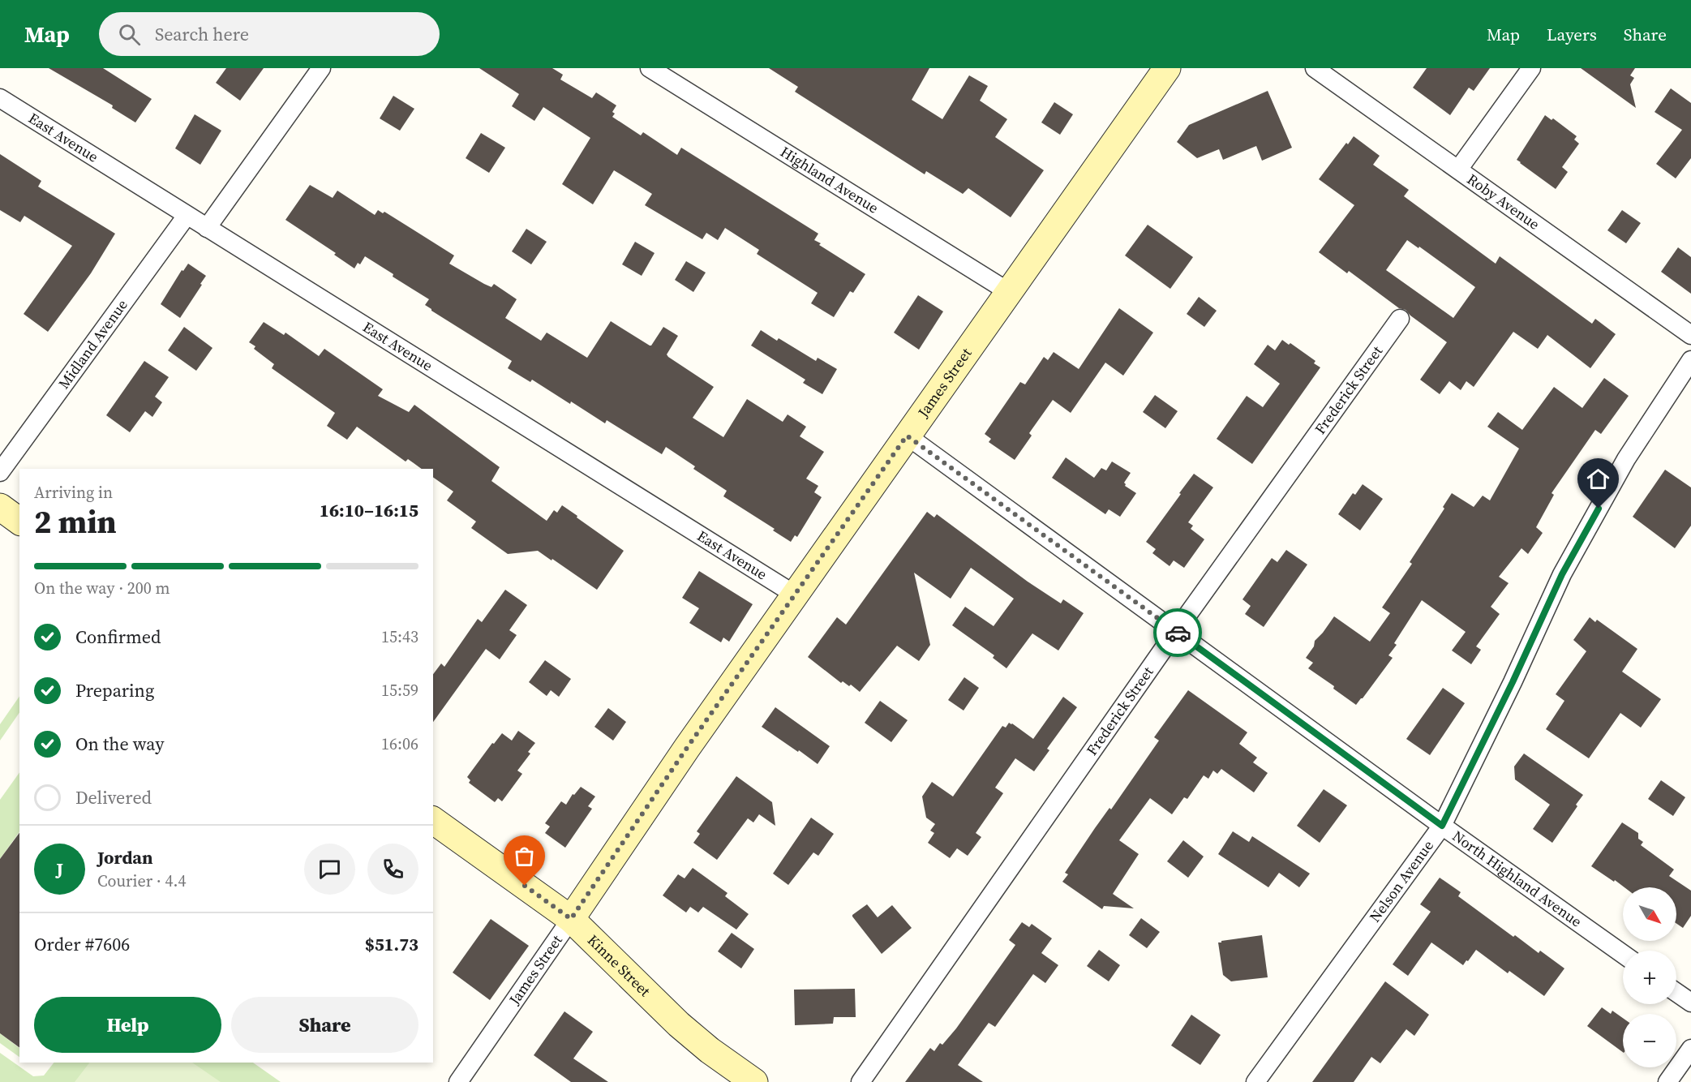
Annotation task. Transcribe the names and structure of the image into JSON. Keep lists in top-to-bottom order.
{
  "streets": {
    "street": [
      "East Avenue",
      "Highland Avenue",
      "Roby Avenue",
      "Midland Avenue",
      "James Street",
      "Frederick Street",
      "North Highland Avenue",
      "Nelson Avenue",
      "Kinne Street"
    ]
  },
  "crossings": [
    ["East Avenue", "Midland Avenue"],
    ["East Avenue", "James Street"],
    ["Highland Avenue", "James Street"],
    ["James Street", "North Highland Avenue"],
    ["James Street", "Kinne Street"],
    ["Frederick Street", "North Highland Avenue"],
    ["North Highland Avenue", "Nelson Avenue"]
  ],
  "north": "bottom right",
  "page": {
    "header": "Map",
    "search": "Search here",
    "nav": ["Map", "Layers", "Share"],
    "heading": ["2 min", "Arriving in", "16:10–16:15"],
    "panel": [
      "Jordan",
      "Courier · 4.4",
      "Order #7606",
      "$51.73"
    ],
    "bar": "On the way · 200 m",
    "list": [
      ["Confirmed", "15:43"],
      ["Preparing", "15:59"],
      ["On the way", "16:06"],
      "Delivered"
    ],
    "round": "J",
    "map_buttons": ["+", "−"],
    "buttons": ["Help", "Share"]
  }
}
